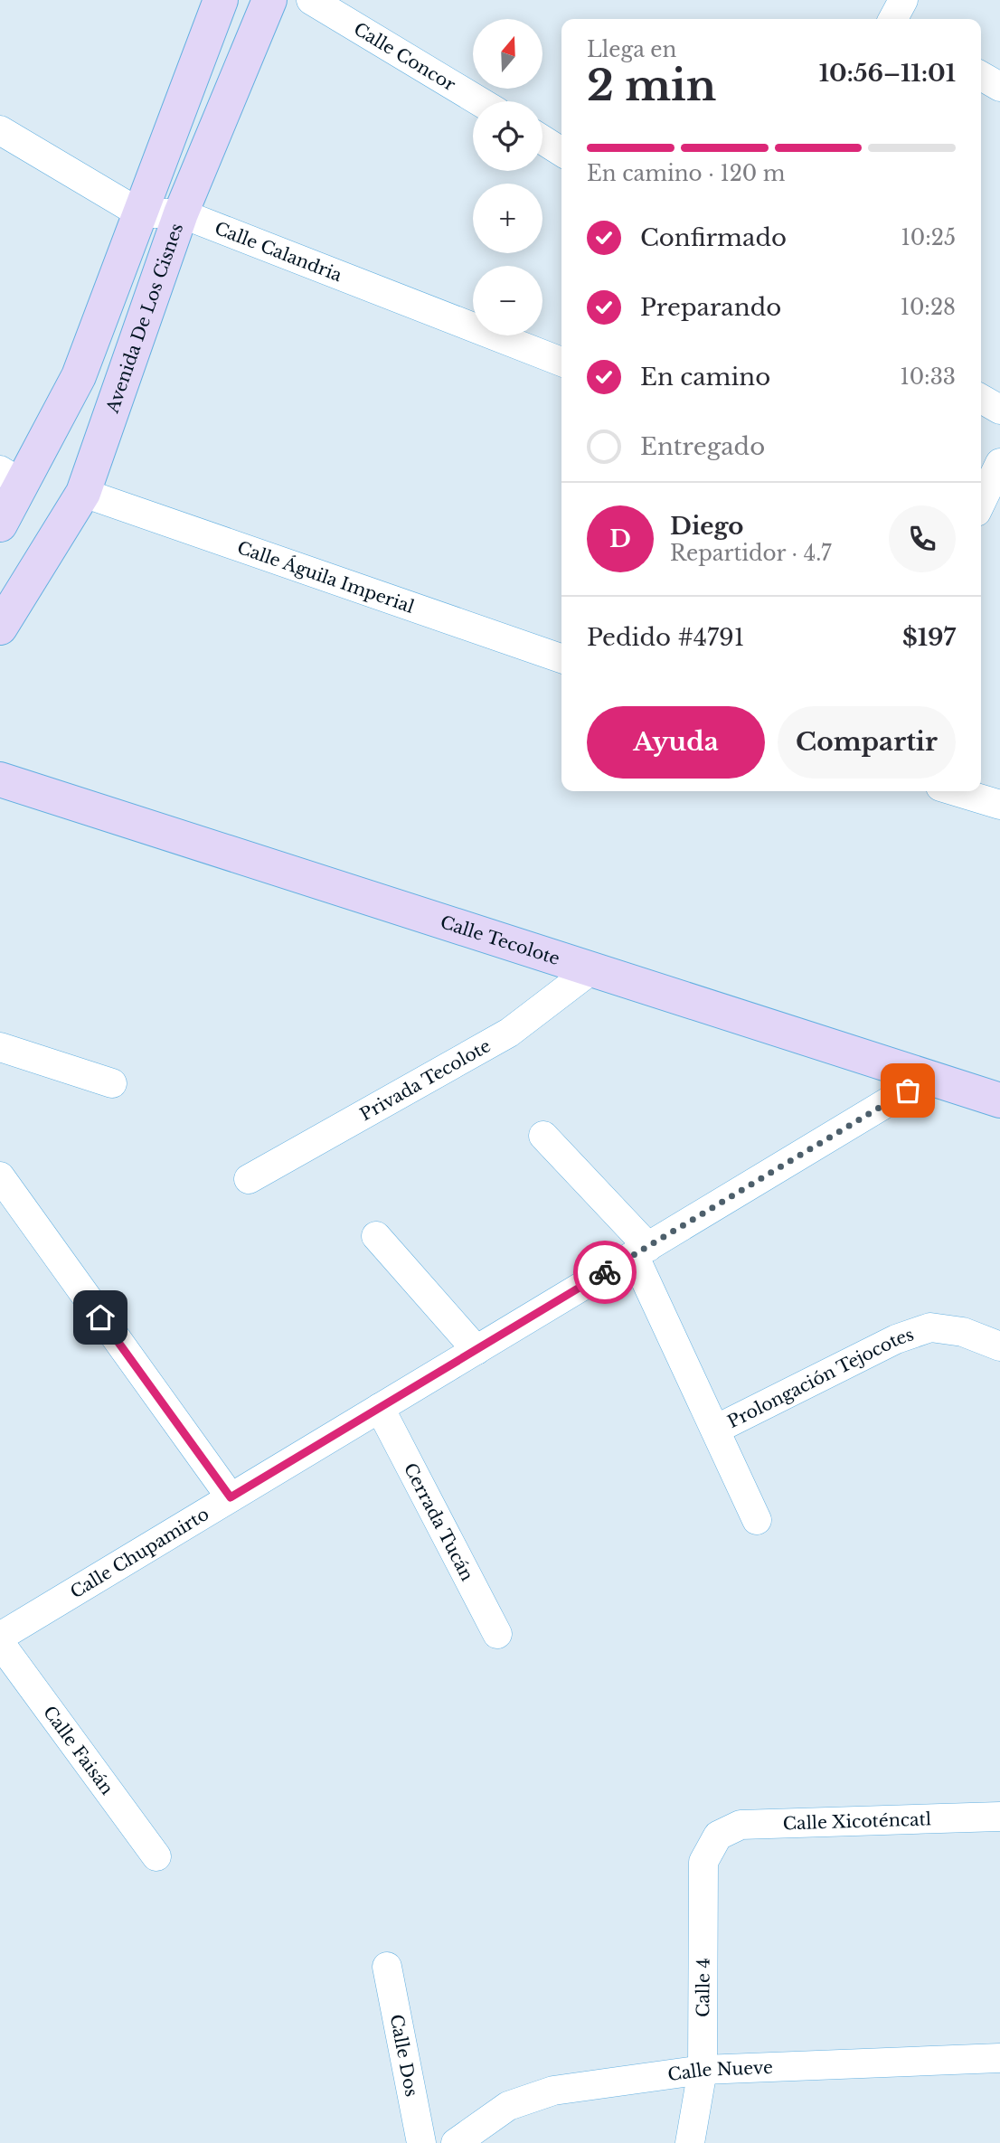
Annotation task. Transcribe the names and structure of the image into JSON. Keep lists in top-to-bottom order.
{
  "streets": {
    "street": [
      "Calle Concor",
      "Calle Calandria",
      "Avenida De Los Cisnes",
      "Calle Águila Imperial",
      "Calle Tecolote",
      "Privada Tecolote",
      "Prolongación Tejocotes",
      "Cerrada Tucán",
      "Calle Chupamirto",
      "Calle Faisán",
      "Calle Xicoténcatl",
      "Calle 4",
      "Calle Dos",
      "Calle Nueve"
    ]
  },
  "crossings": [
    ["Calle Calandria", "Avenida De Los Cisnes"],
    ["Avenida De Los Cisnes", "Calle Águila Imperial"],
    ["Calle Tecolote", "Privada Tecolote"],
    ["Calle Tecolote", "Calle Chupamirto"],
    ["Cerrada Tucán", "Calle Chupamirto"],
    ["Calle Xicoténcatl", "Calle 4"],
    ["Calle 4", "Calle Nueve"]
  ],
  "north": "top",
  "page": {
    "map_buttons": ["+", "−"],
    "heading": ["2 min", "Llega en", "10:56–11:01"],
    "panel": [
      "Diego",
      "Repartidor · 4.7",
      "Pedido #4791",
      "$197"
    ],
    "bar": "En camino · 120 m",
    "list": [
      ["Confirmado", "10:25"],
      ["Preparando", "10:28"],
      ["En camino", "10:33"],
      "Entregado"
    ],
    "round": "D",
    "buttons": ["Ayuda", "Compartir"]
  }
}
